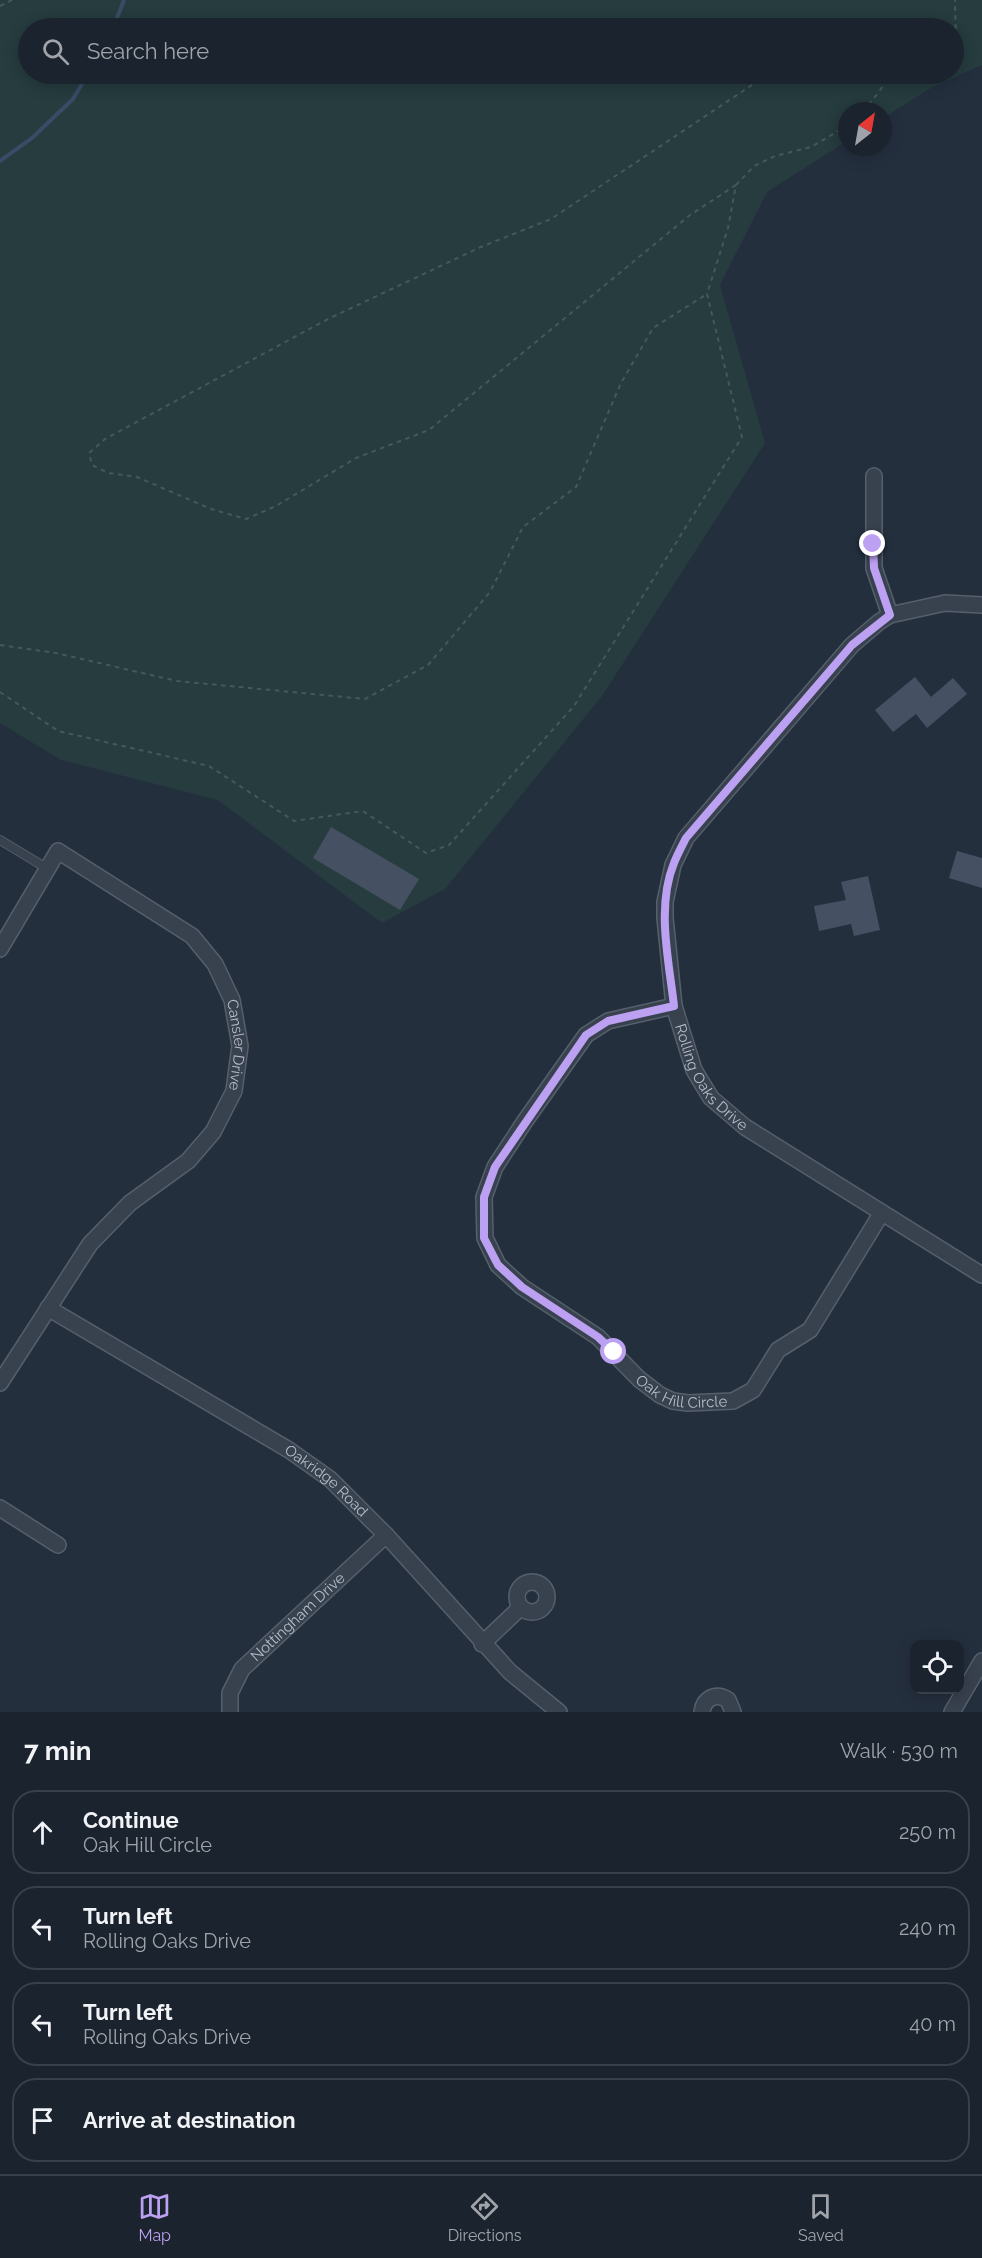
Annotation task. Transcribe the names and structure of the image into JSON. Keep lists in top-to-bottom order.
{
  "streets": {
    "street": [
      "Cansler Drive",
      "Rolling Oaks Drive",
      "Oak Hill Circle",
      "Oakridge Road",
      "Nottingham Drive"
    ]
  },
  "crossings": [
    ["Cansler Drive", "Oakridge Road"],
    ["Rolling Oaks Drive", "Oak Hill Circle"],
    ["Oakridge Road", "Nottingham Drive"]
  ],
  "north": "top right",
  "page": {
    "search": "Search here",
    "heading": ["7 min", "Walk · 530 m"],
    "list": [
      ["Continue", "Oak Hill Circle", "250 m"],
      ["Turn left", "Rolling Oaks Drive", "240 m"],
      ["Turn left", "Rolling Oaks Drive", "40 m"],
      "Arrive at destination"
    ],
    "nav": ["Map", "Directions", "Saved"]
  }
}
